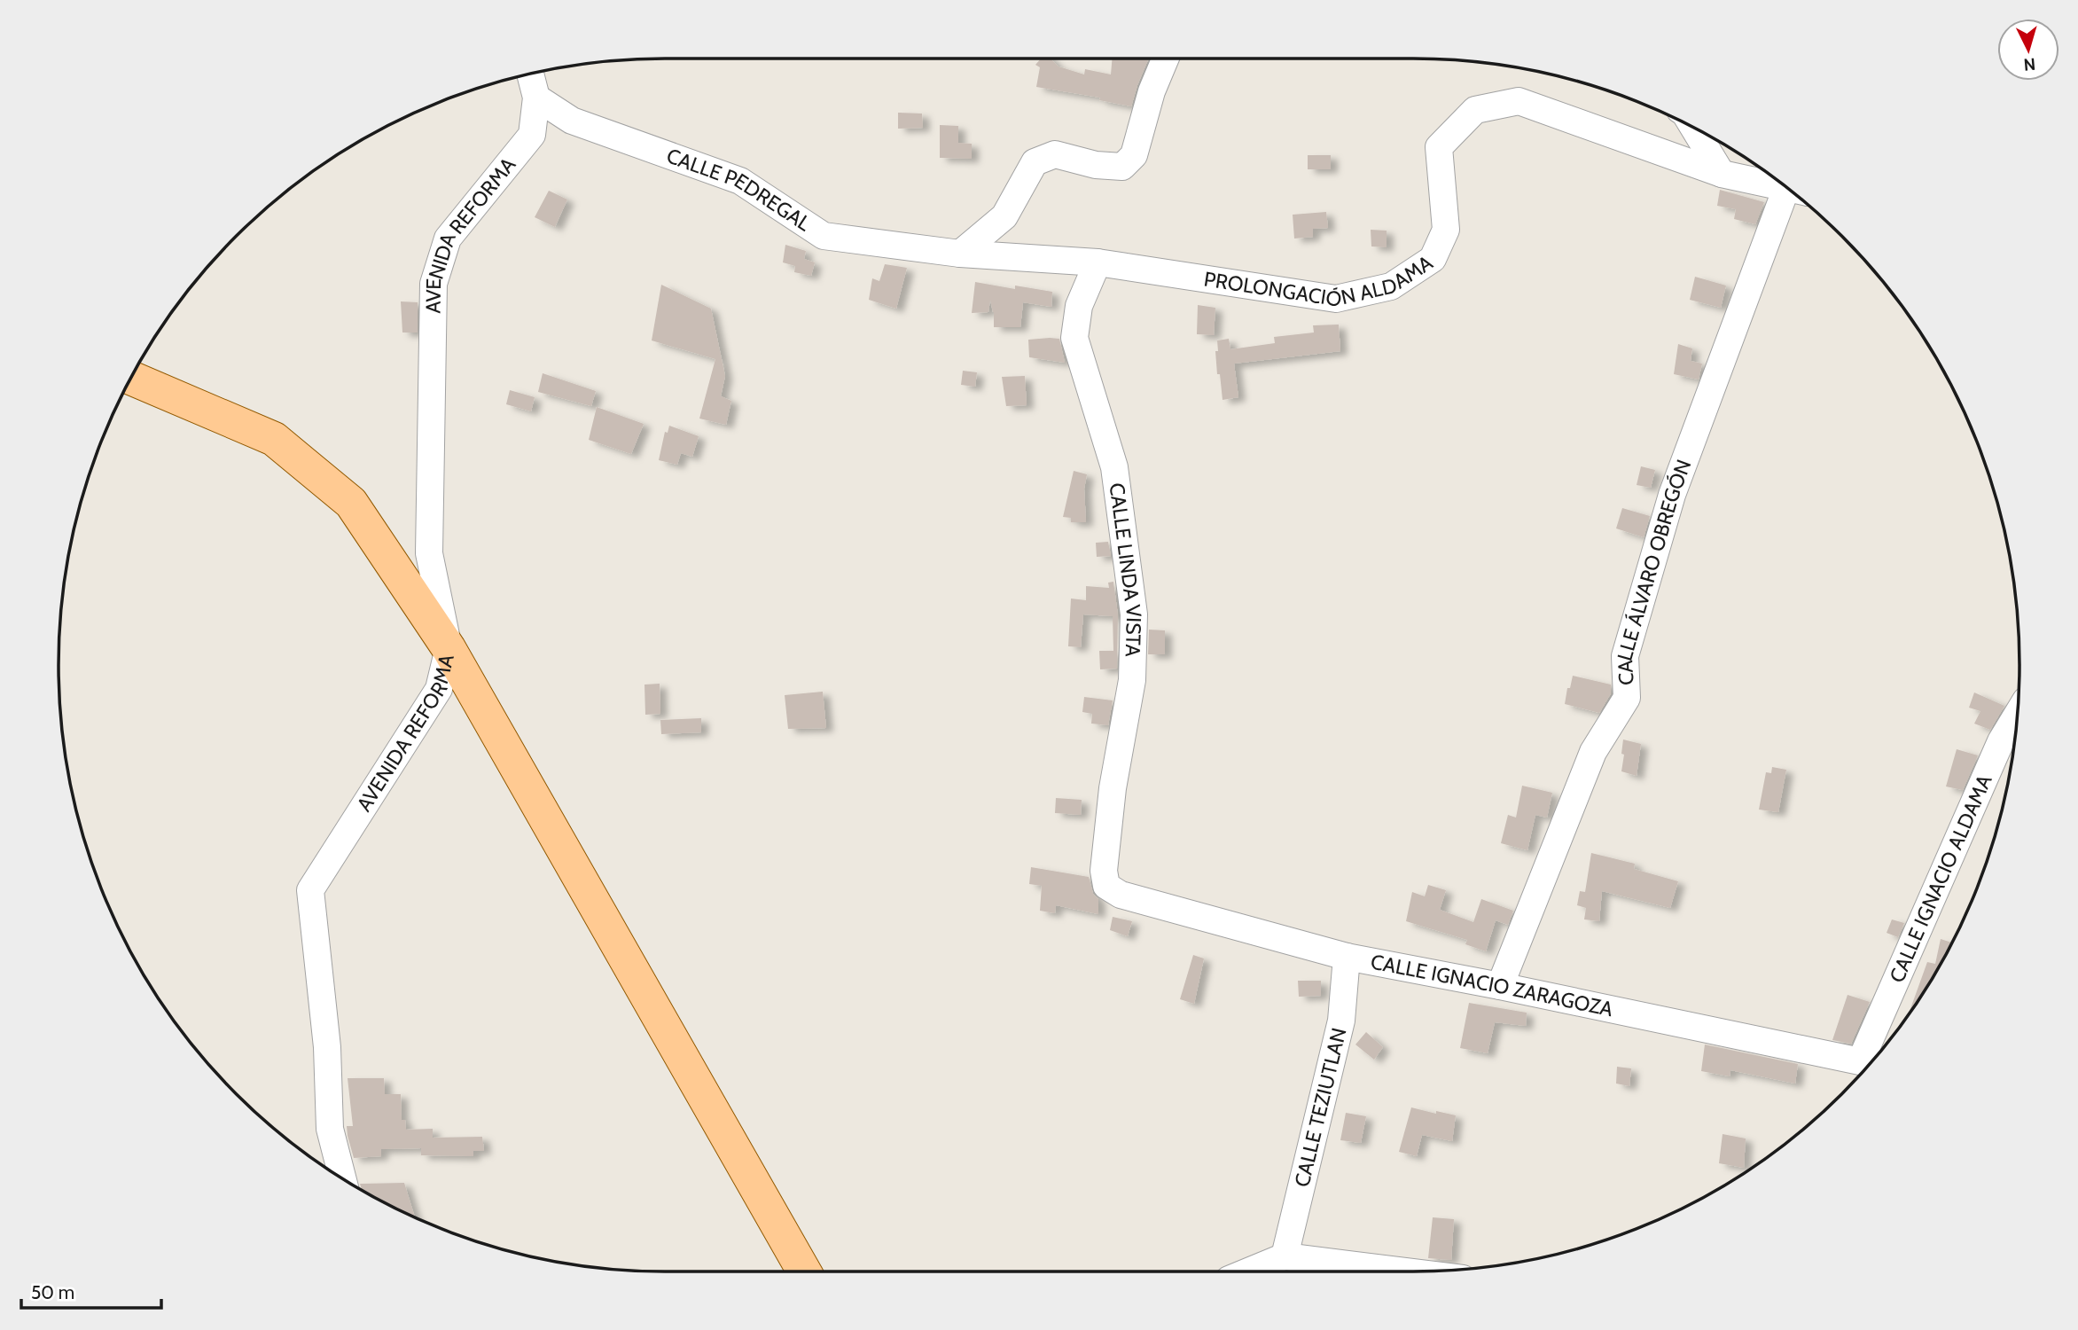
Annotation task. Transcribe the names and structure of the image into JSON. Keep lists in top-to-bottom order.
{
  "streets": {
    "street": [
      "CALLE PEDREGAL",
      "AVENIDA REFORMA",
      "PROLONGACIÓN ALDAMA",
      "CALLE LINDA VISTA",
      "CALLE ÁLVARO OBREGÓN",
      "CALLE IGNACIO ALDAMA",
      "CALLE IGNACIO ZARAGOZA",
      "CALLE TEZIUTLAN"
    ]
  },
  "crossings": [
    ["CALLE PEDREGAL", "AVENIDA REFORMA"],
    ["CALLE PEDREGAL", "PROLONGACIÓN ALDAMA"],
    ["CALLE PEDREGAL", "CALLE LINDA VISTA"],
    ["PROLONGACIÓN ALDAMA", "CALLE LINDA VISTA"],
    ["CALLE LINDA VISTA", "CALLE IGNACIO ZARAGOZA"],
    ["CALLE ÁLVARO OBREGÓN", "CALLE IGNACIO ZARAGOZA"],
    ["CALLE IGNACIO ZARAGOZA", "CALLE TEZIUTLAN"]
  ],
  "scale_bar": "50 m",
  "north": "bottom"
}
